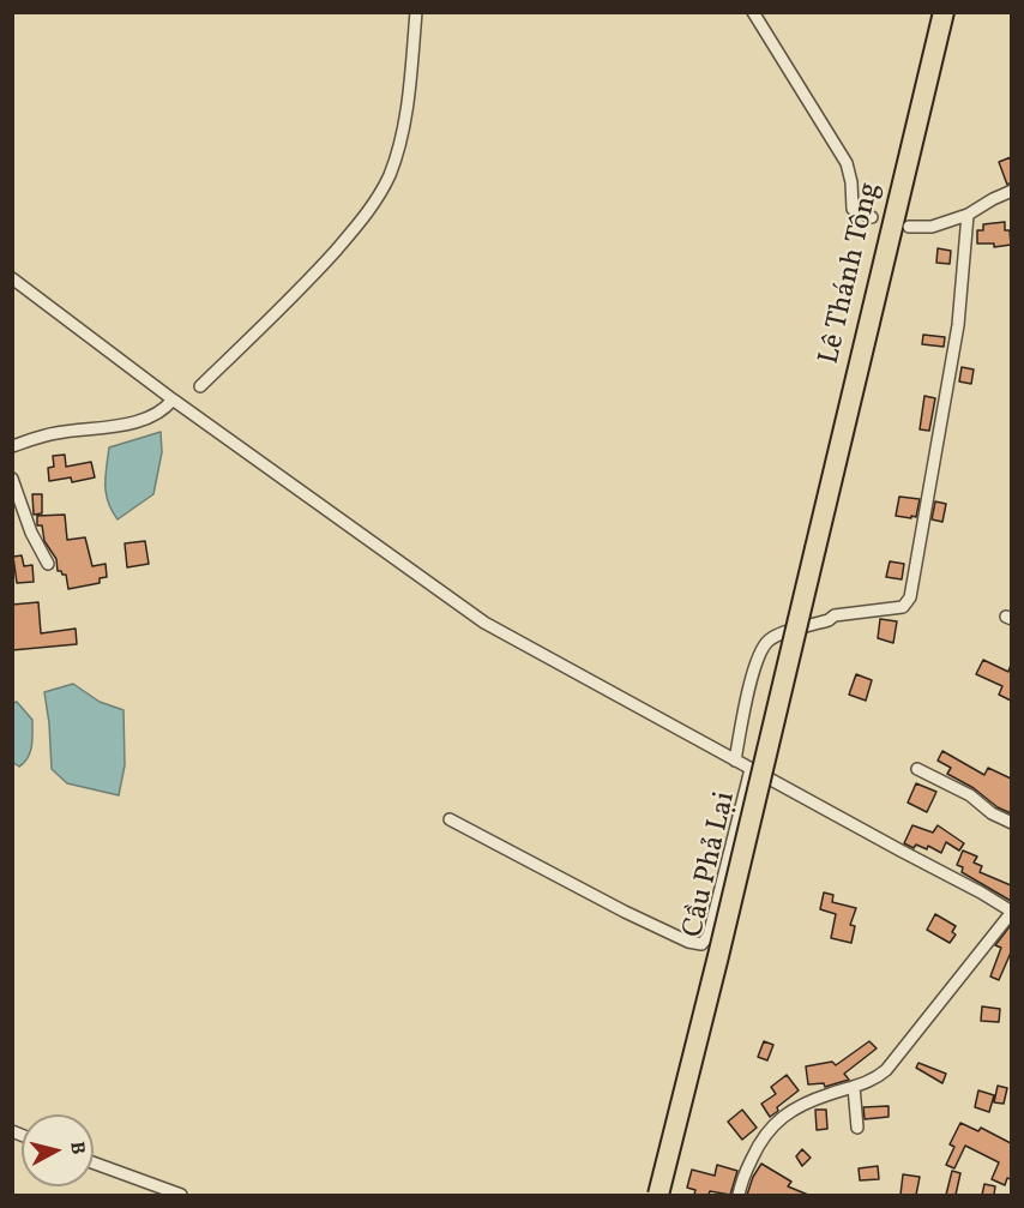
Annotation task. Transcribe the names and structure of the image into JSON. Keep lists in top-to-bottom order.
{
  "streets": {
    "highway": ["Lê Thánh Tông", "Cầu Phả Lại"]
  },
  "crossings": [
    ["Lê Thánh Tông", "Cầu Phả Lại"]
  ],
  "north": "right"
}
